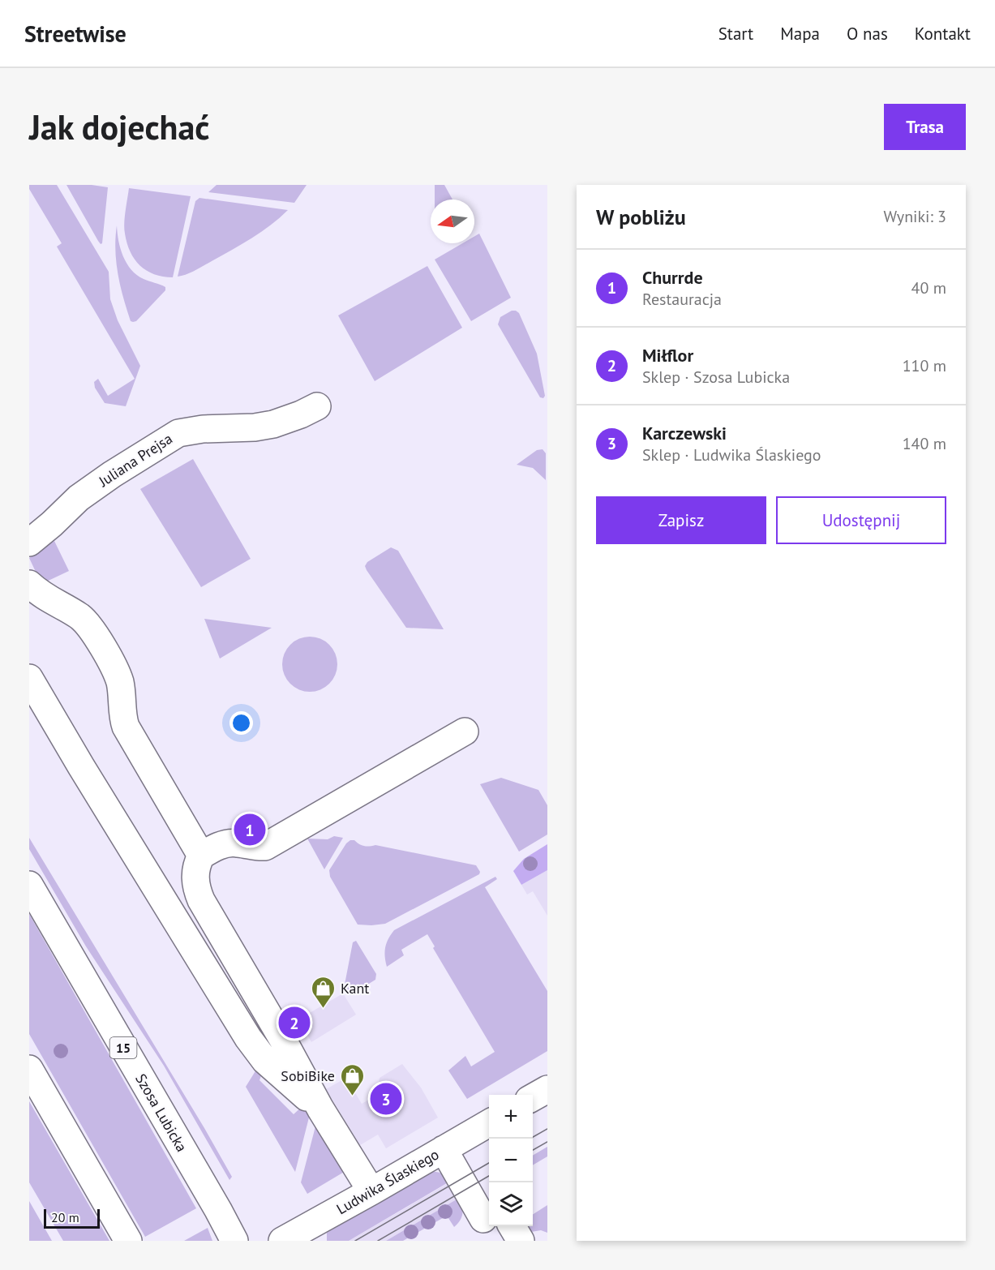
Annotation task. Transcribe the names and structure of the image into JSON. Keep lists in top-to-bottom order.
{
  "streets": {
    "street": [
      "Juliana Prejsa",
      "15",
      "Szosa Lubicka",
      "Ludwika Ślaskiego"
    ]
  },
  "places": {
    "shop": ["Kant", "SobiBike"]
  },
  "scale_bar": "20 m",
  "north": "left",
  "page": {
    "header": "Streetwise",
    "nav": [
      "Start",
      "Mapa",
      "O nas",
      "Kontakt"
    ],
    "buttons": [
      "Trasa",
      ["Zapisz", "Udostępnij"]
    ],
    "title": "Jak dojechać",
    "heading": ["W pobliżu", "Wyniki: 3"],
    "list": [
      {
        "mark": "1",
        "name": "Churrde",
        "note": "Restauracja",
        "value": "40 m"
      },
      {
        "mark": "2",
        "name": "Miłflor",
        "note": "Sklep · Szosa Lubicka",
        "value": "110 m"
      },
      {
        "mark": "3",
        "name": "Karczewski",
        "note": "Sklep · Ludwika Ślaskiego",
        "value": "140 m"
      }
    ],
    "pins": ["1", "2", "3"],
    "map_buttons": ["+", "−"],
    "scale": "20 m"
  }
}
